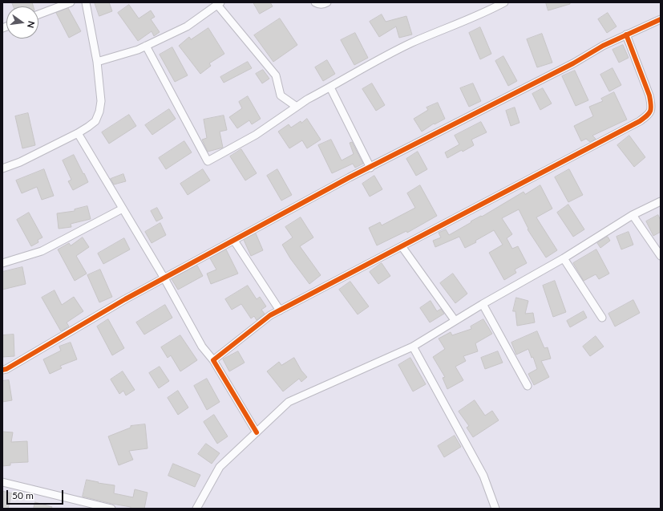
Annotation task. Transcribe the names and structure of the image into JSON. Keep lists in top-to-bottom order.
{
  "scale_bar": "50 m",
  "north": "right"
}
